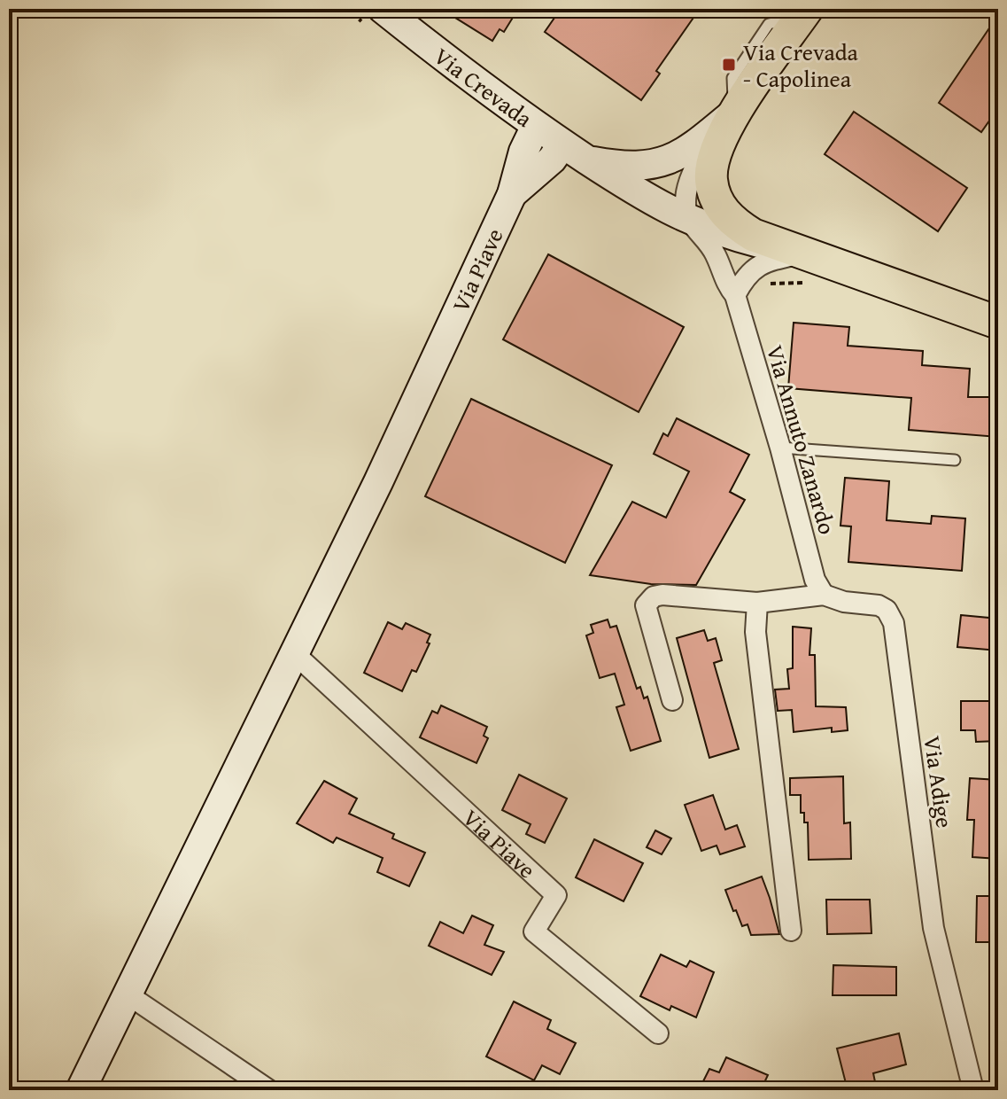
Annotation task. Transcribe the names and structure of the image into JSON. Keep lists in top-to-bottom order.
{
  "streets": {
    "main road": ["Via Crevada"],
    "street": ["Via Piave", "Via Annuto Zanardo", "Via Adige"]
  },
  "crossings": [
    ["Via Crevada", "Via Piave"],
    ["Via Crevada", "Via Annuto Zanardo"],
    ["Via Annuto Zanardo", "Via Adige"]
  ],
  "places": {
    "transit": ["Via Crevada - Capolinea"]
  }
}
